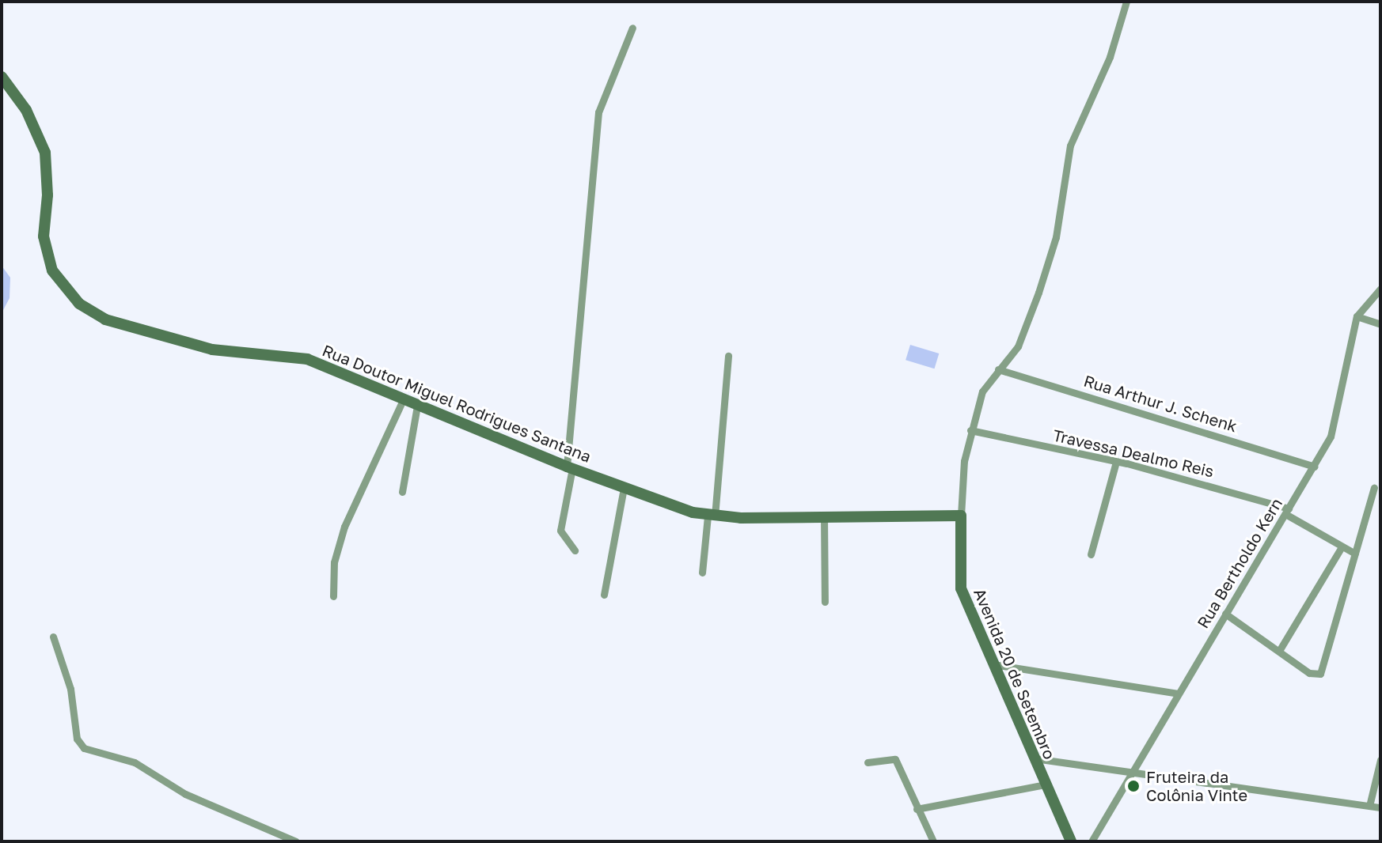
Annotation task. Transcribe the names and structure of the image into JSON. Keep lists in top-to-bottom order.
{
  "streets": {
    "street": [
      "Rua Doutor Miguel Rodrigues Santana",
      "Rua Arthur J. Schenk",
      "Travessa Dealmo Reis",
      "Rua Bertholdo Kern",
      "Avenida 20 de Setembro"
    ]
  },
  "crossings": [
    ["Rua Doutor Miguel Rodrigues Santana", "Avenida 20 de Setembro"],
    ["Rua Arthur J. Schenk", "Rua Bertholdo Kern"],
    ["Rua Arthur J. Schenk", "Avenida 20 de Setembro"],
    ["Travessa Dealmo Reis", "Rua Bertholdo Kern"],
    ["Travessa Dealmo Reis", "Avenida 20 de Setembro"]
  ],
  "places": ["Fruteira da Colônia Vinte"]
}
